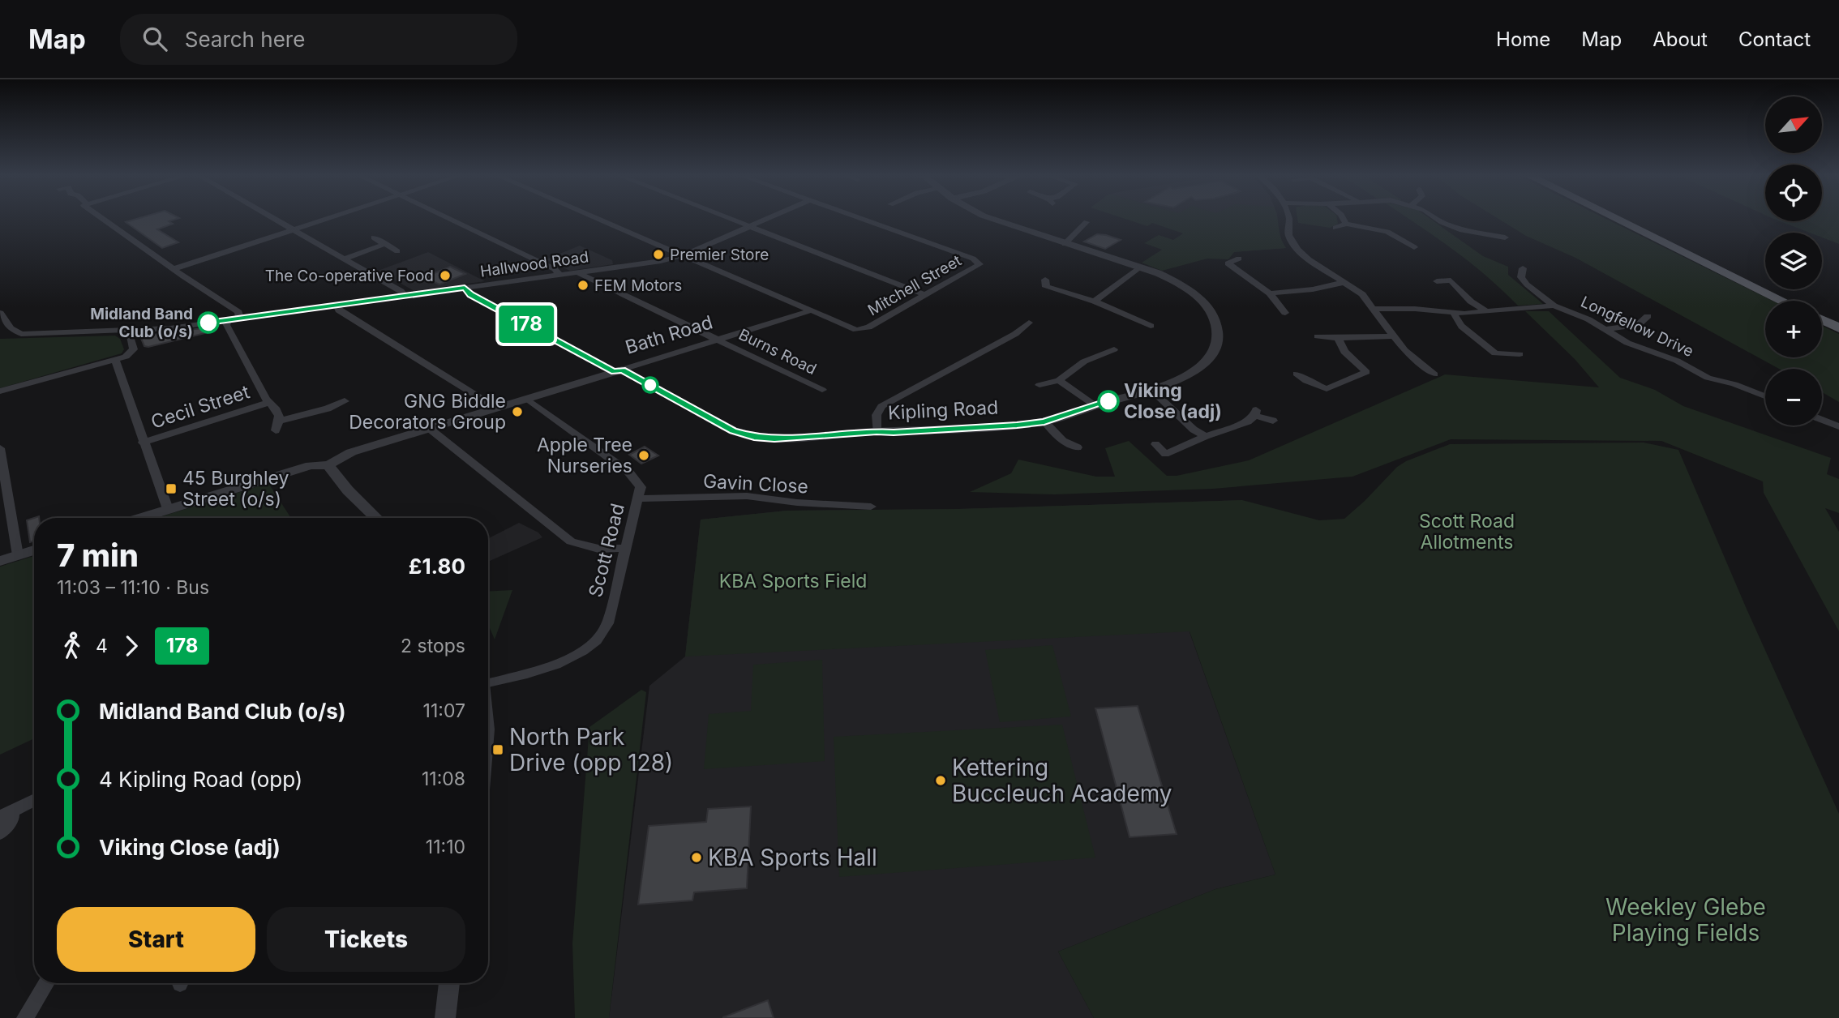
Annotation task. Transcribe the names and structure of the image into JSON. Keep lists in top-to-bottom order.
{
  "streets": {
    "street": [
      "Hallwood Road",
      "Mitchell Street",
      "Longfellow Drive",
      "Bath Road",
      "Burns Road",
      "Cecil Street",
      "Kipling Road",
      "Gavin Close",
      "Scott Road"
    ]
  },
  "crossings": [
    ["Hallwood Road", "Burns Road"],
    ["Mitchell Street", "Bath Road"],
    ["Bath Road", "Burns Road"],
    ["Bath Road", "Kipling Road"],
    ["Bath Road", "Scott Road"],
    ["Gavin Close", "Scott Road"]
  ],
  "parks": ["Scott Road Allotments", "KBA Sports Field", "Weekley Glebe Playing Fields"],
  "places": {
    "other": [
      "Premier Store",
      "The Co-operative Food",
      "FEM Motors",
      "Midland Band Club (o/s)",
      "Viking Close (adj)",
      "GNG Biddle Decorators Group",
      "Apple Tree Nurseries",
      "Kettering Buccleuch Academy",
      "KBA Sports Hall"
    ],
    "transit": ["45 Burghley Street (o/s)", "North Park Drive (opp 128)"]
  },
  "lines": ["bus line 178"],
  "north": "top right",
  "page": {
    "header": "Map",
    "search": "Search here",
    "nav": [
      "Home",
      "Map",
      "About",
      "Contact"
    ],
    "on_map": "178",
    "map_buttons": ["+", "−"],
    "heading": ["7 min", "11:03 – 11:10 · Bus", "£1.80"],
    "legs": ["4", "178", "2 stops"],
    "list": [
      {
        "name": "Midland Band Club (o/s)",
        "value": "11:07"
      },
      {
        "name": "4 Kipling Road (opp)",
        "value": "11:08"
      },
      {
        "name": "Viking Close (adj)",
        "value": "11:10"
      }
    ],
    "buttons": ["Start", "Tickets"]
  }
}
